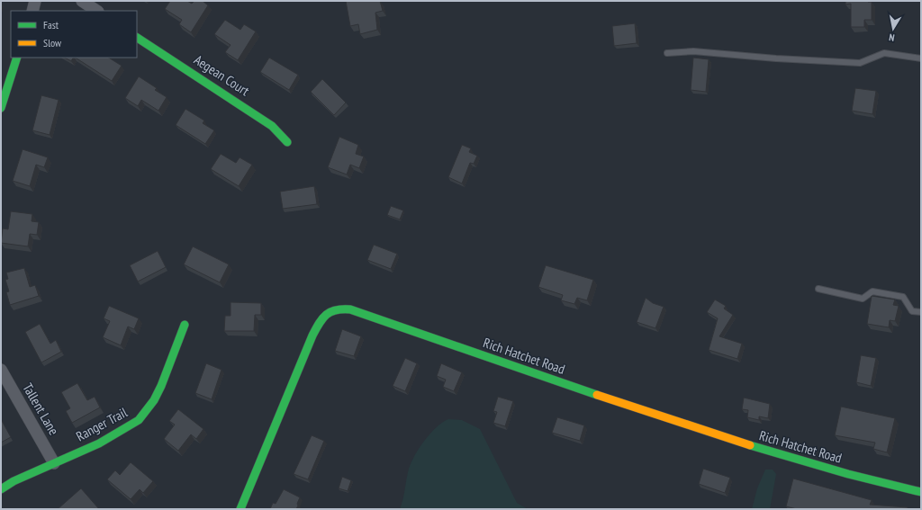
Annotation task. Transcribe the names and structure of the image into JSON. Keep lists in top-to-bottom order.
{
  "streets": {
    "street": [
      "Aegean Court",
      "Rich Hatchet Road",
      "Tallent Lane",
      "Ranger Trail"
    ]
  },
  "crossings": [
    ["Tallent Lane", "Ranger Trail"]
  ],
  "legend": ["Fast", "Slow"],
  "north": "bottom"
}
